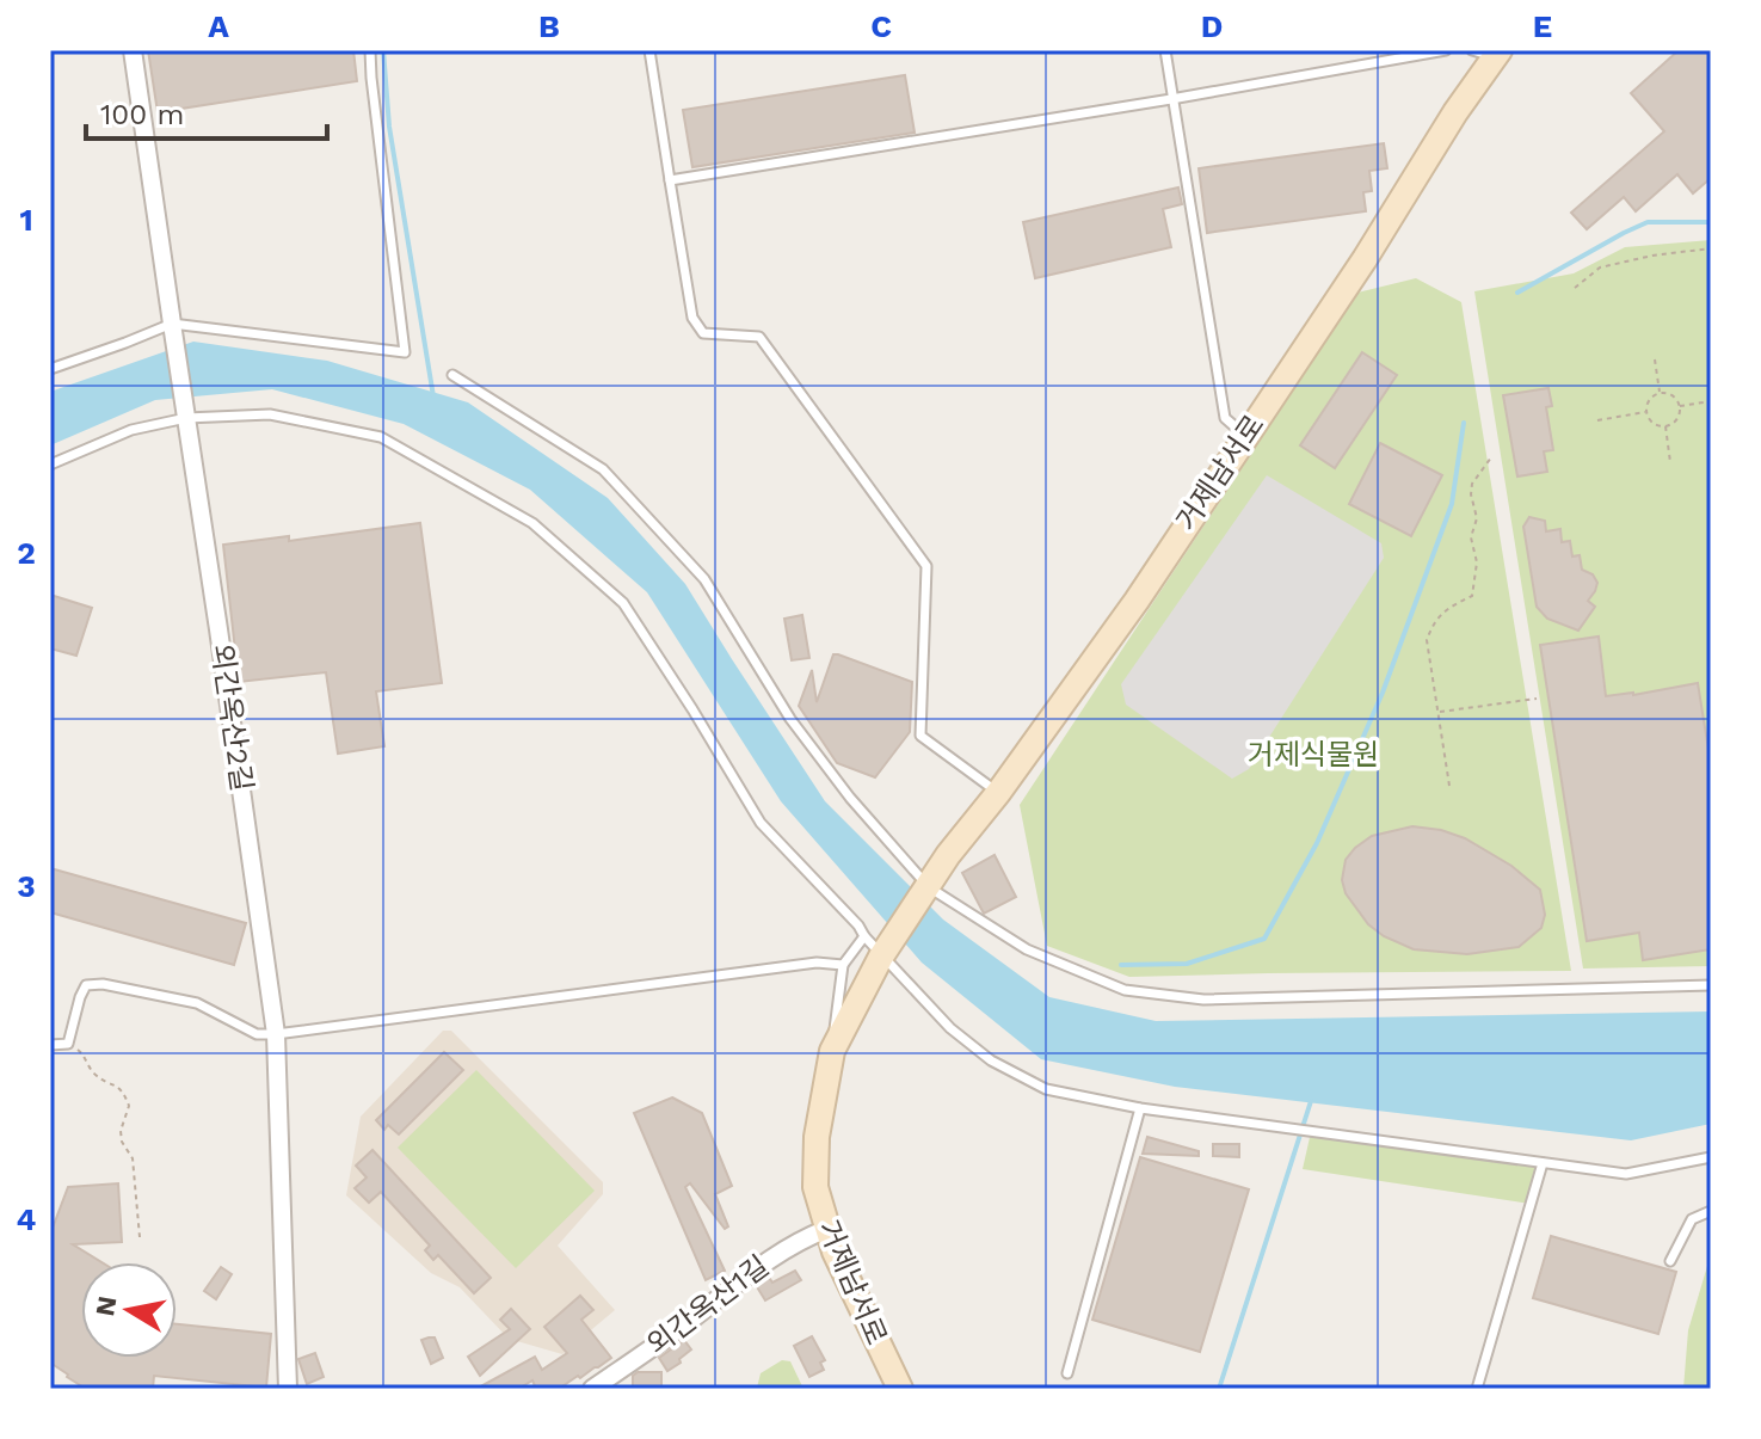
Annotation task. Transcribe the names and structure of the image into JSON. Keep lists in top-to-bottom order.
{
  "streets": {
    "main road": ["거제남서로"],
    "street": ["외간옥산2길", "외간옥산1길"]
  },
  "crossings": [
    ["거제남서로", "외간옥산1길"]
  ],
  "parks": ["거제식물원"],
  "scale_bar": "100 m",
  "north": "left",
  "grid": {
    "columns": [
      "A",
      "B",
      "C",
      "D",
      "E"
    ],
    "rows": [
      "1",
      "2",
      "3",
      "4"
    ]
  }
}
